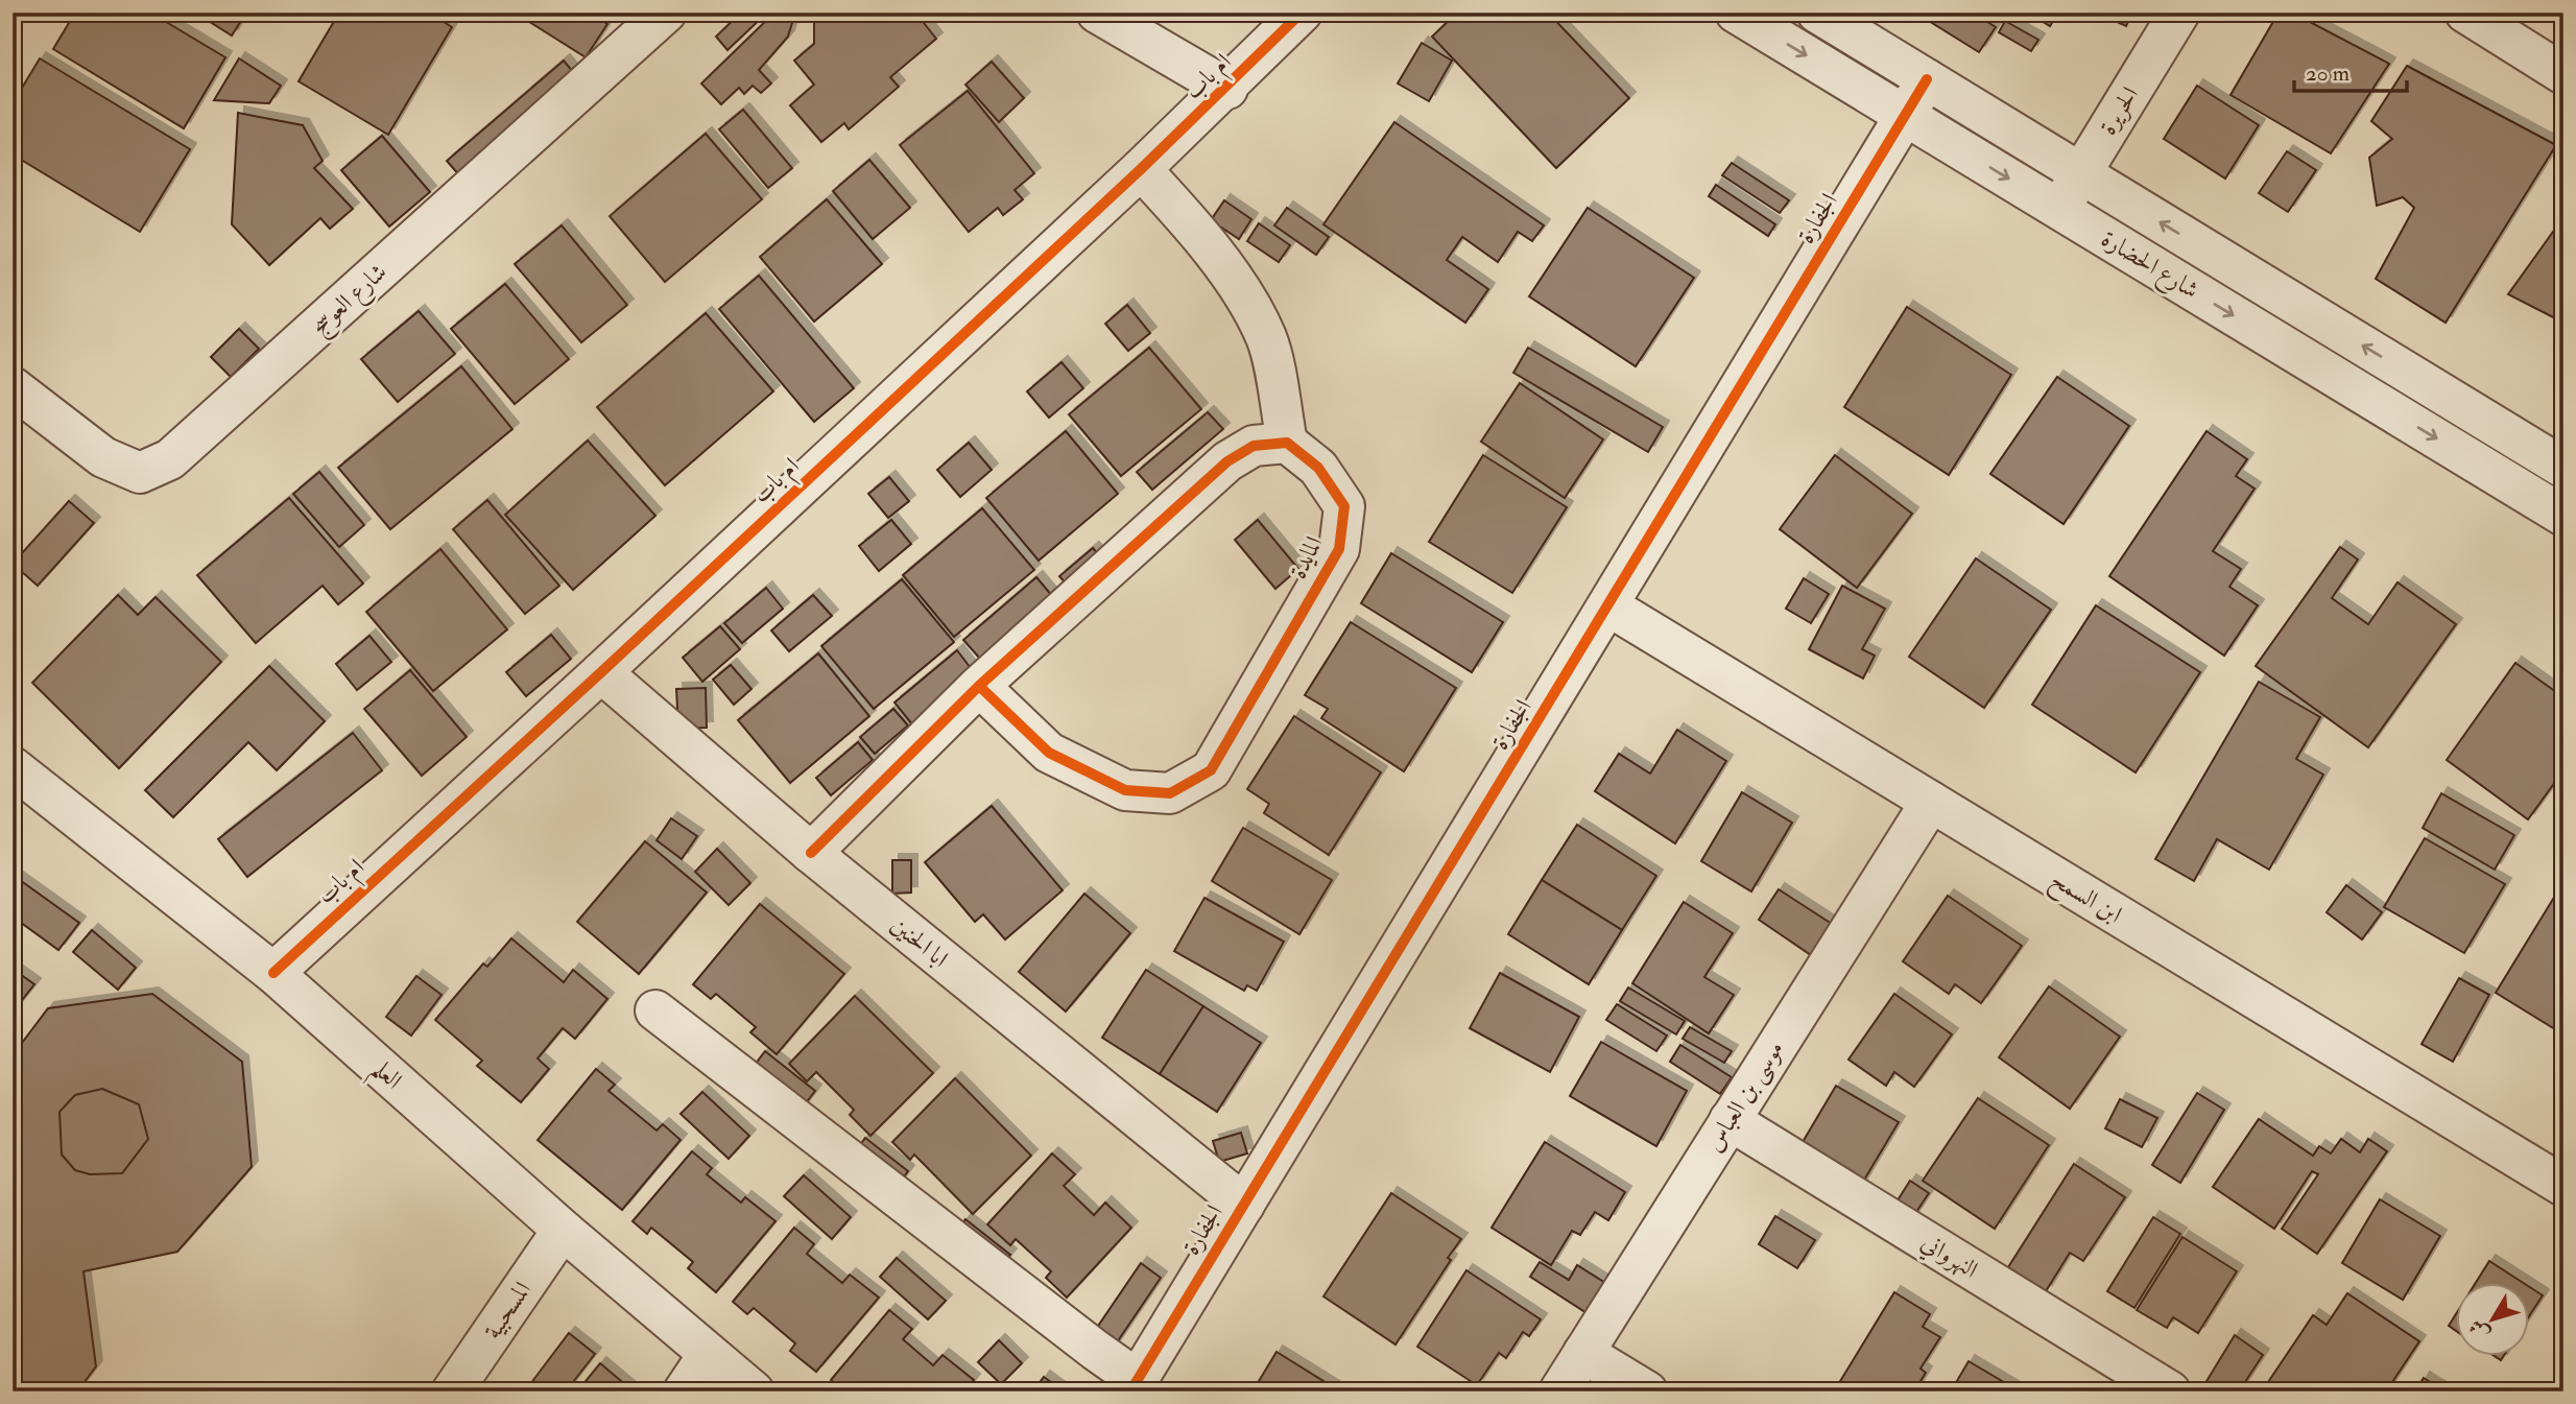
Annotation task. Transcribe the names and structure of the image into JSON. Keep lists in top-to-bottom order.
{
  "streets": {
    "street": [
      "ام باب",
      "الحريرة",
      "الجفارة",
      "شارع الحضارة",
      "شارع العوسج",
      "المايدة",
      "ابن السمح",
      "ابا الحنين",
      "العلم",
      "موسى بن العباس",
      "النهرواني",
      "المسحبية"
    ]
  },
  "crossings": [
    ["ام باب", "ابا الحنين"],
    ["ام باب", "العلم"],
    ["الحريرة", "شارع الحضارة"],
    ["الجفارة", "شارع الحضارة"],
    ["الجفارة", "ابن السمح"],
    ["الجفارة", "ابا الحنين"],
    ["ابن السمح", "موسى بن العباس"],
    ["العلم", "المسحبية"],
    ["موسى بن العباس", "النهرواني"]
  ],
  "scale_bar": "20 m",
  "north": "bottom left"
}
